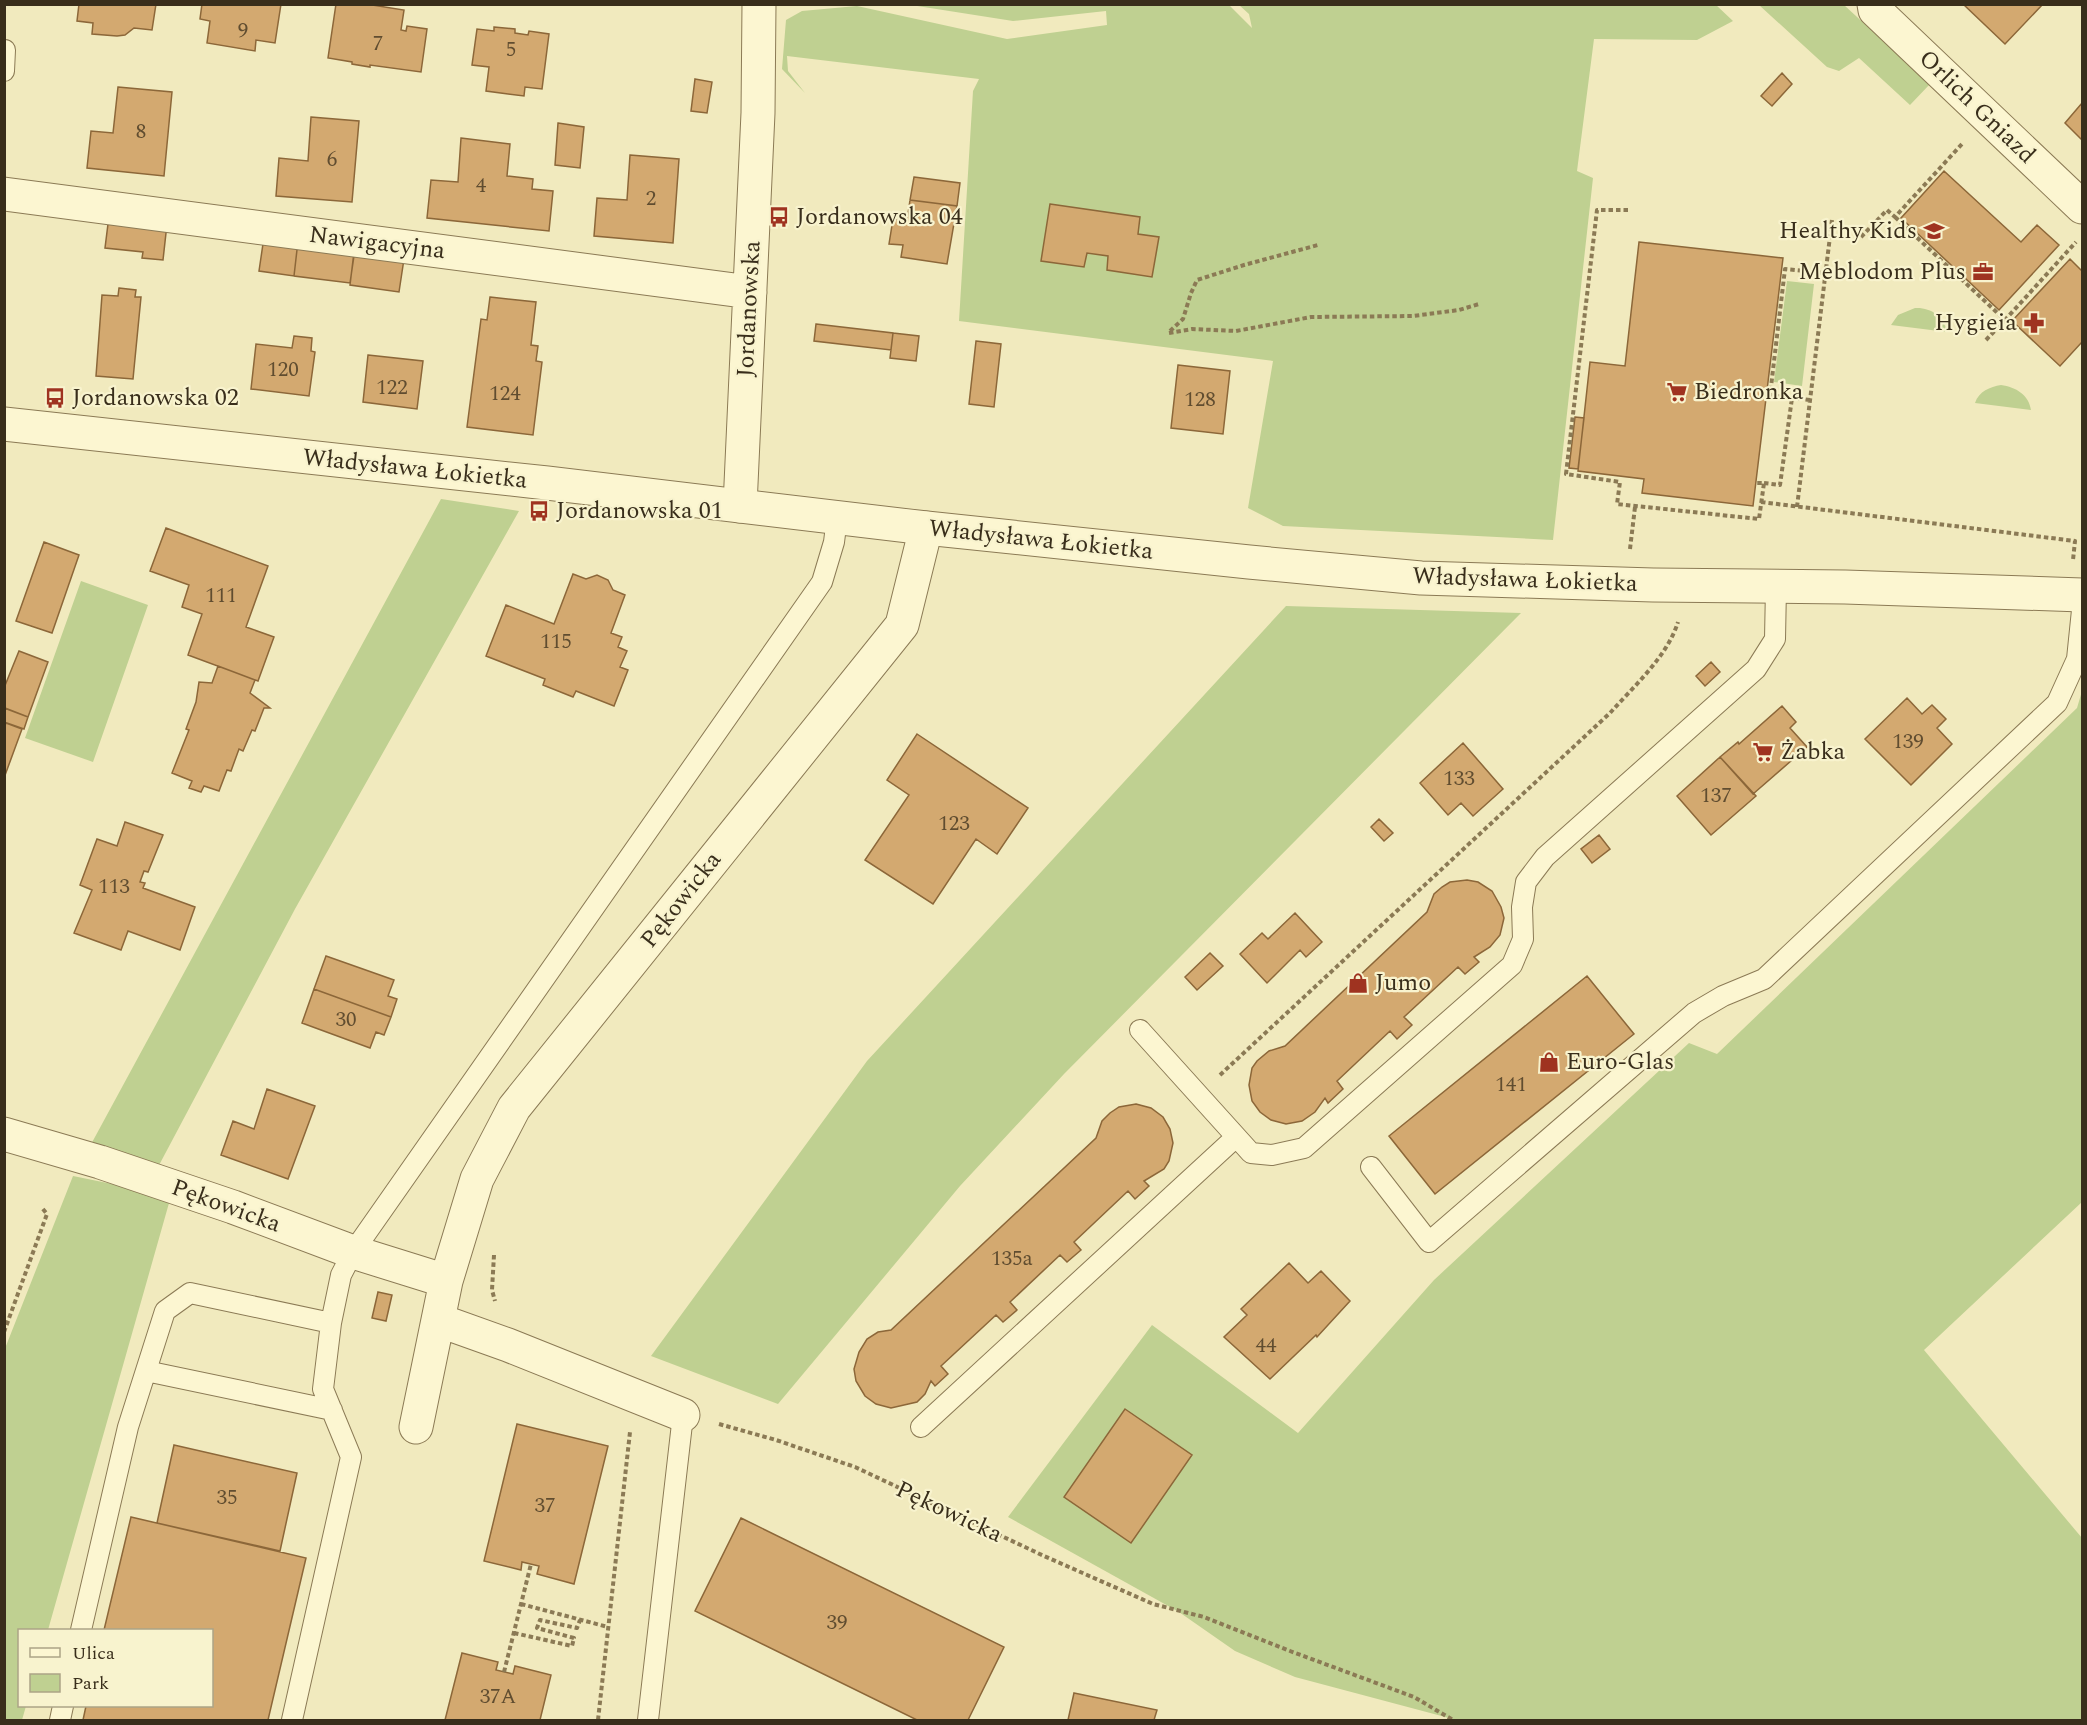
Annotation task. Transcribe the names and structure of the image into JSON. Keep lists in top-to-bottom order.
{
  "streets": {
    "street": [
      "Orlich Gniazd",
      "Nawigacyjna",
      "Jordanowska",
      "Władysława Łokietka",
      "Pękowicka"
    ]
  },
  "crossings": [
    ["Nawigacyjna", "Jordanowska"],
    ["Jordanowska", "Władysława Łokietka"],
    ["Władysława Łokietka", "Pękowicka"]
  ],
  "places": {
    "bus stop": ["Jordanowska 04", "Jordanowska 02", "Jordanowska 01"],
    "school or university": ["Healthy Kids"],
    "office": ["Meblodom Plus"],
    "pharmacy": ["Hygieia"],
    "supermarket": ["Biedronka", "Żabka"],
    "shop": ["Jumo", "Euro-Glas"]
  },
  "house_numbers": [
    "9",
    "7",
    "5",
    "8",
    "6",
    "4",
    "2",
    "120",
    "122",
    "124",
    "128",
    "111",
    "115",
    "139",
    "133",
    "137",
    "123",
    "113",
    "30",
    "141",
    "135a",
    "44",
    "35",
    "37",
    "39",
    "37A"
  ],
  "legend": ["Ulica", "Park"]
}
